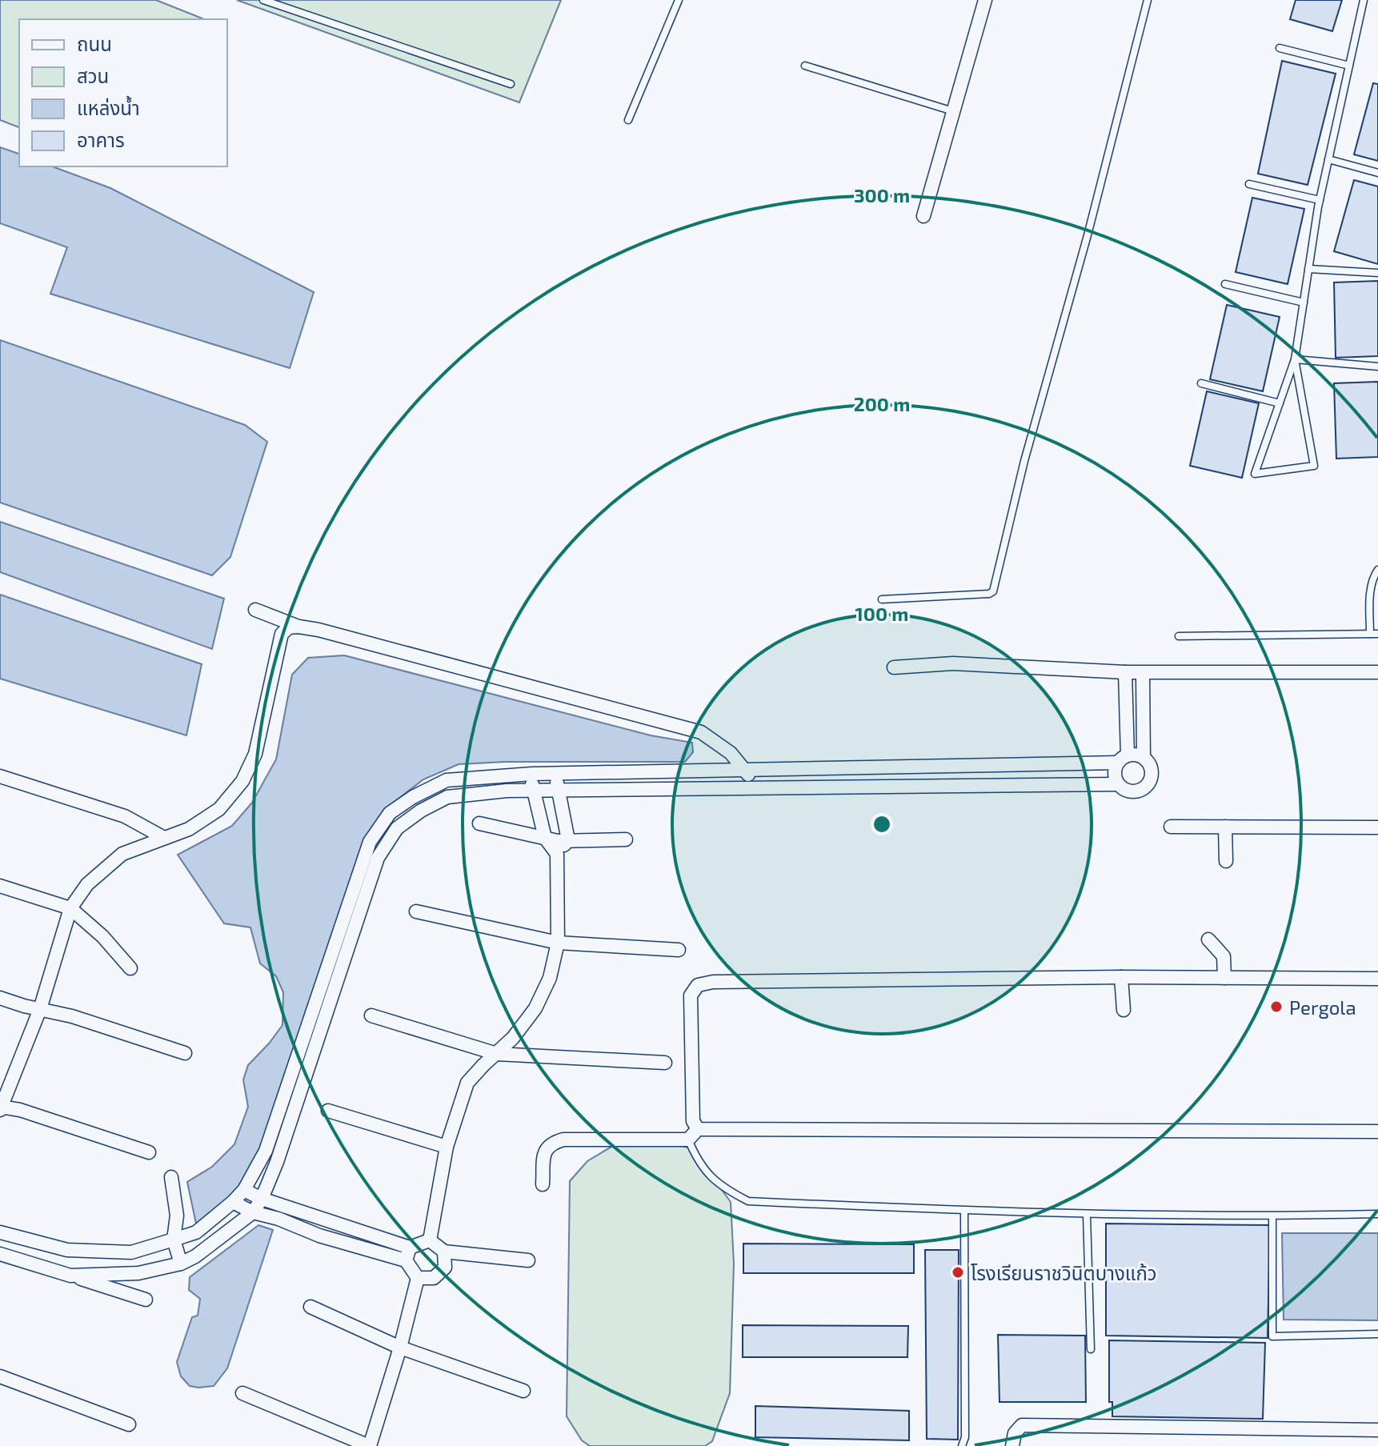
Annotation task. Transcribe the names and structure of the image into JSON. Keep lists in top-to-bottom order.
{
  "places": ["Pergola", "โรงเรียนราชวินิตบางแก้ว"],
  "legend": [
    "ถนน",
    "สวน",
    "แหล่งน้ำ",
    "อาคาร"
  ],
  "rings": ["300 m", "200 m", "100 m"]
}
